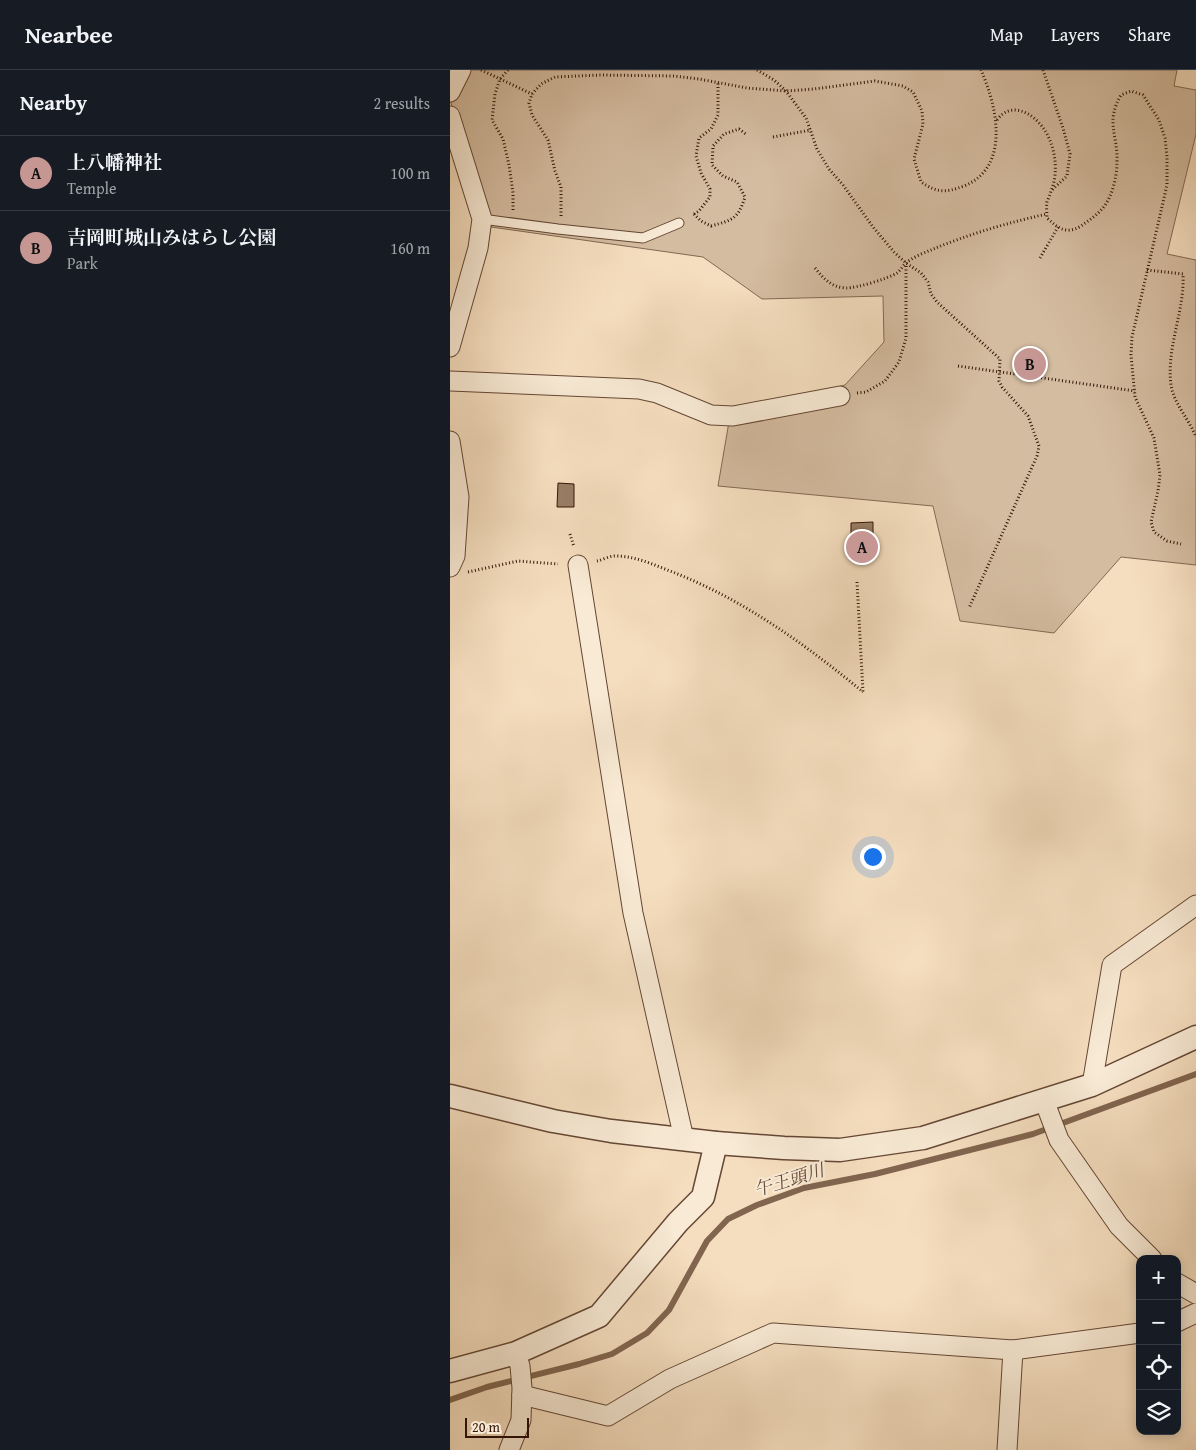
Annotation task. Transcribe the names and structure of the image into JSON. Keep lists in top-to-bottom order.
{
  "water": ["午王頭川"],
  "scale_bar": "20 m",
  "page": {
    "header": "Nearbee",
    "nav": ["Map", "Layers", "Share"],
    "heading": ["Nearby", "2 results"],
    "list": [
      {
        "mark": "A",
        "name": "上八幡神社",
        "note": "Temple",
        "value": "100 m"
      },
      {
        "mark": "B",
        "name": "吉岡町城山みはらし公園",
        "note": "Park",
        "value": "160 m"
      }
    ],
    "pins": ["B", "A"],
    "map_buttons": ["+", "−"],
    "scale": "20 m"
  }
}
